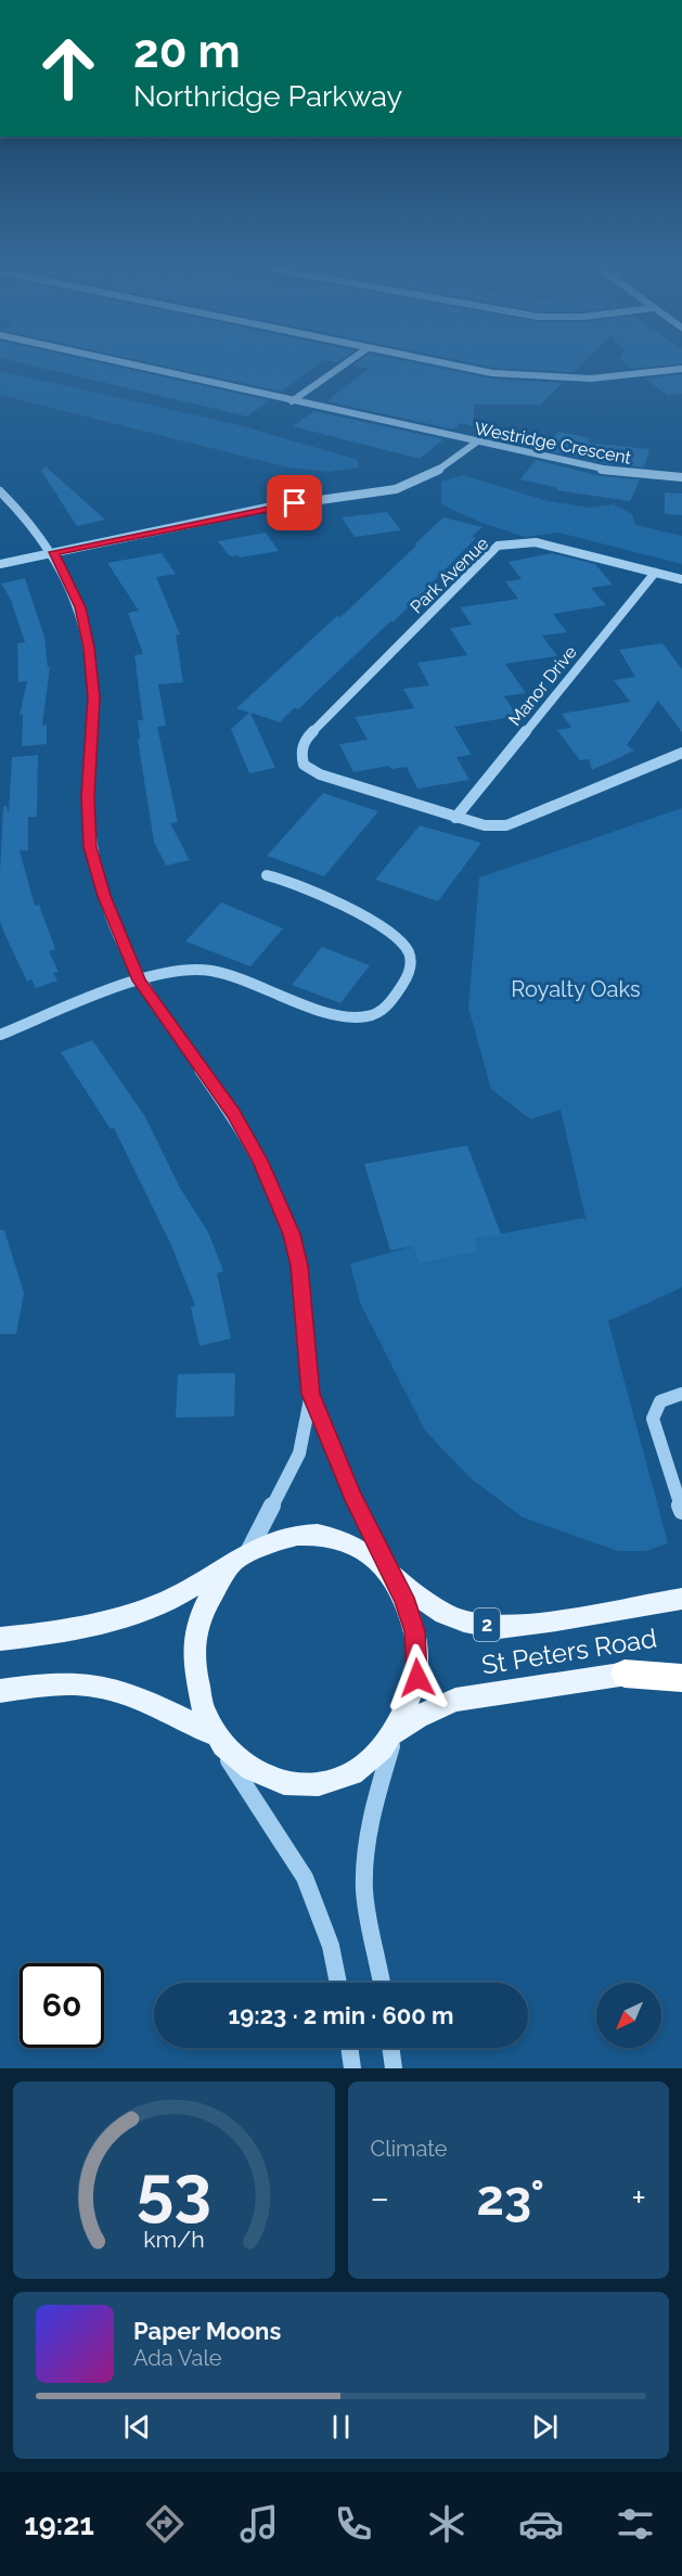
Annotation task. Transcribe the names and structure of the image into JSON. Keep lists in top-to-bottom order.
{
  "streets": {
    "main road": ["2", "St Peters Road"],
    "street": ["Westridge Crescent", "Park Avenue", "Manor Drive"]
  },
  "crossings": [
    ["Park Avenue", "Manor Drive"]
  ],
  "parks": ["Royalty Oaks"],
  "north": "bottom left",
  "page": {
    "turn": ["20 m", "Northridge Parkway"],
    "limit": "60",
    "trip": "19:23 · 2 min · 600 m",
    "tile": "Climate",
    "heat": ["−", "23°", "+"],
    "song": ["Paper Moons", "Ada Vale"],
    "tabs": "19:21",
    "gauge": ["53", "km/h"]
  }
}
